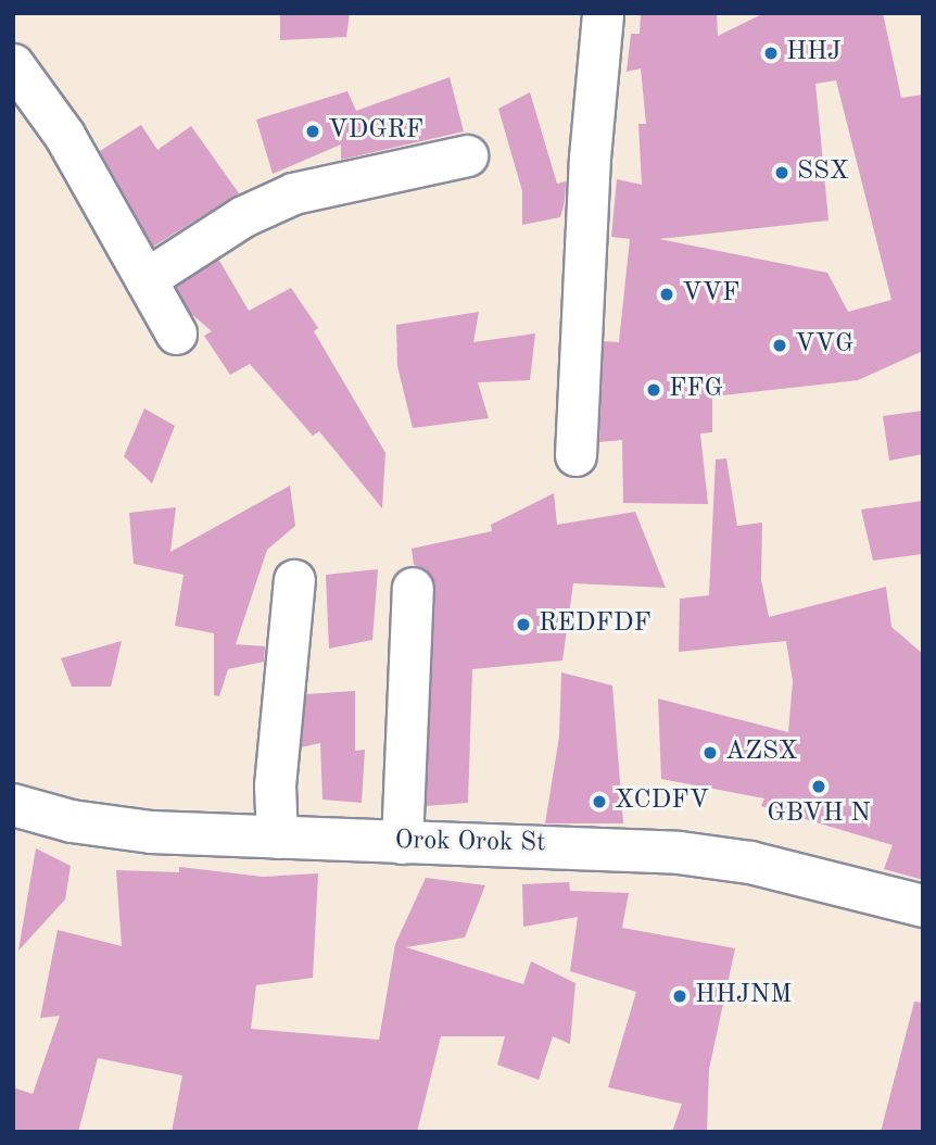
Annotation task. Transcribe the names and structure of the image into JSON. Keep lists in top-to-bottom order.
{
  "streets": {
    "main road": ["Orok Orok St"]
  },
  "places": [
    "HHJ",
    "VDGRF",
    "SSX",
    "VVF",
    "VVG",
    "FFG",
    "REDFDF",
    "AZSX",
    "GBVH N",
    "XCDFV",
    "HHJNM"
  ]
}
